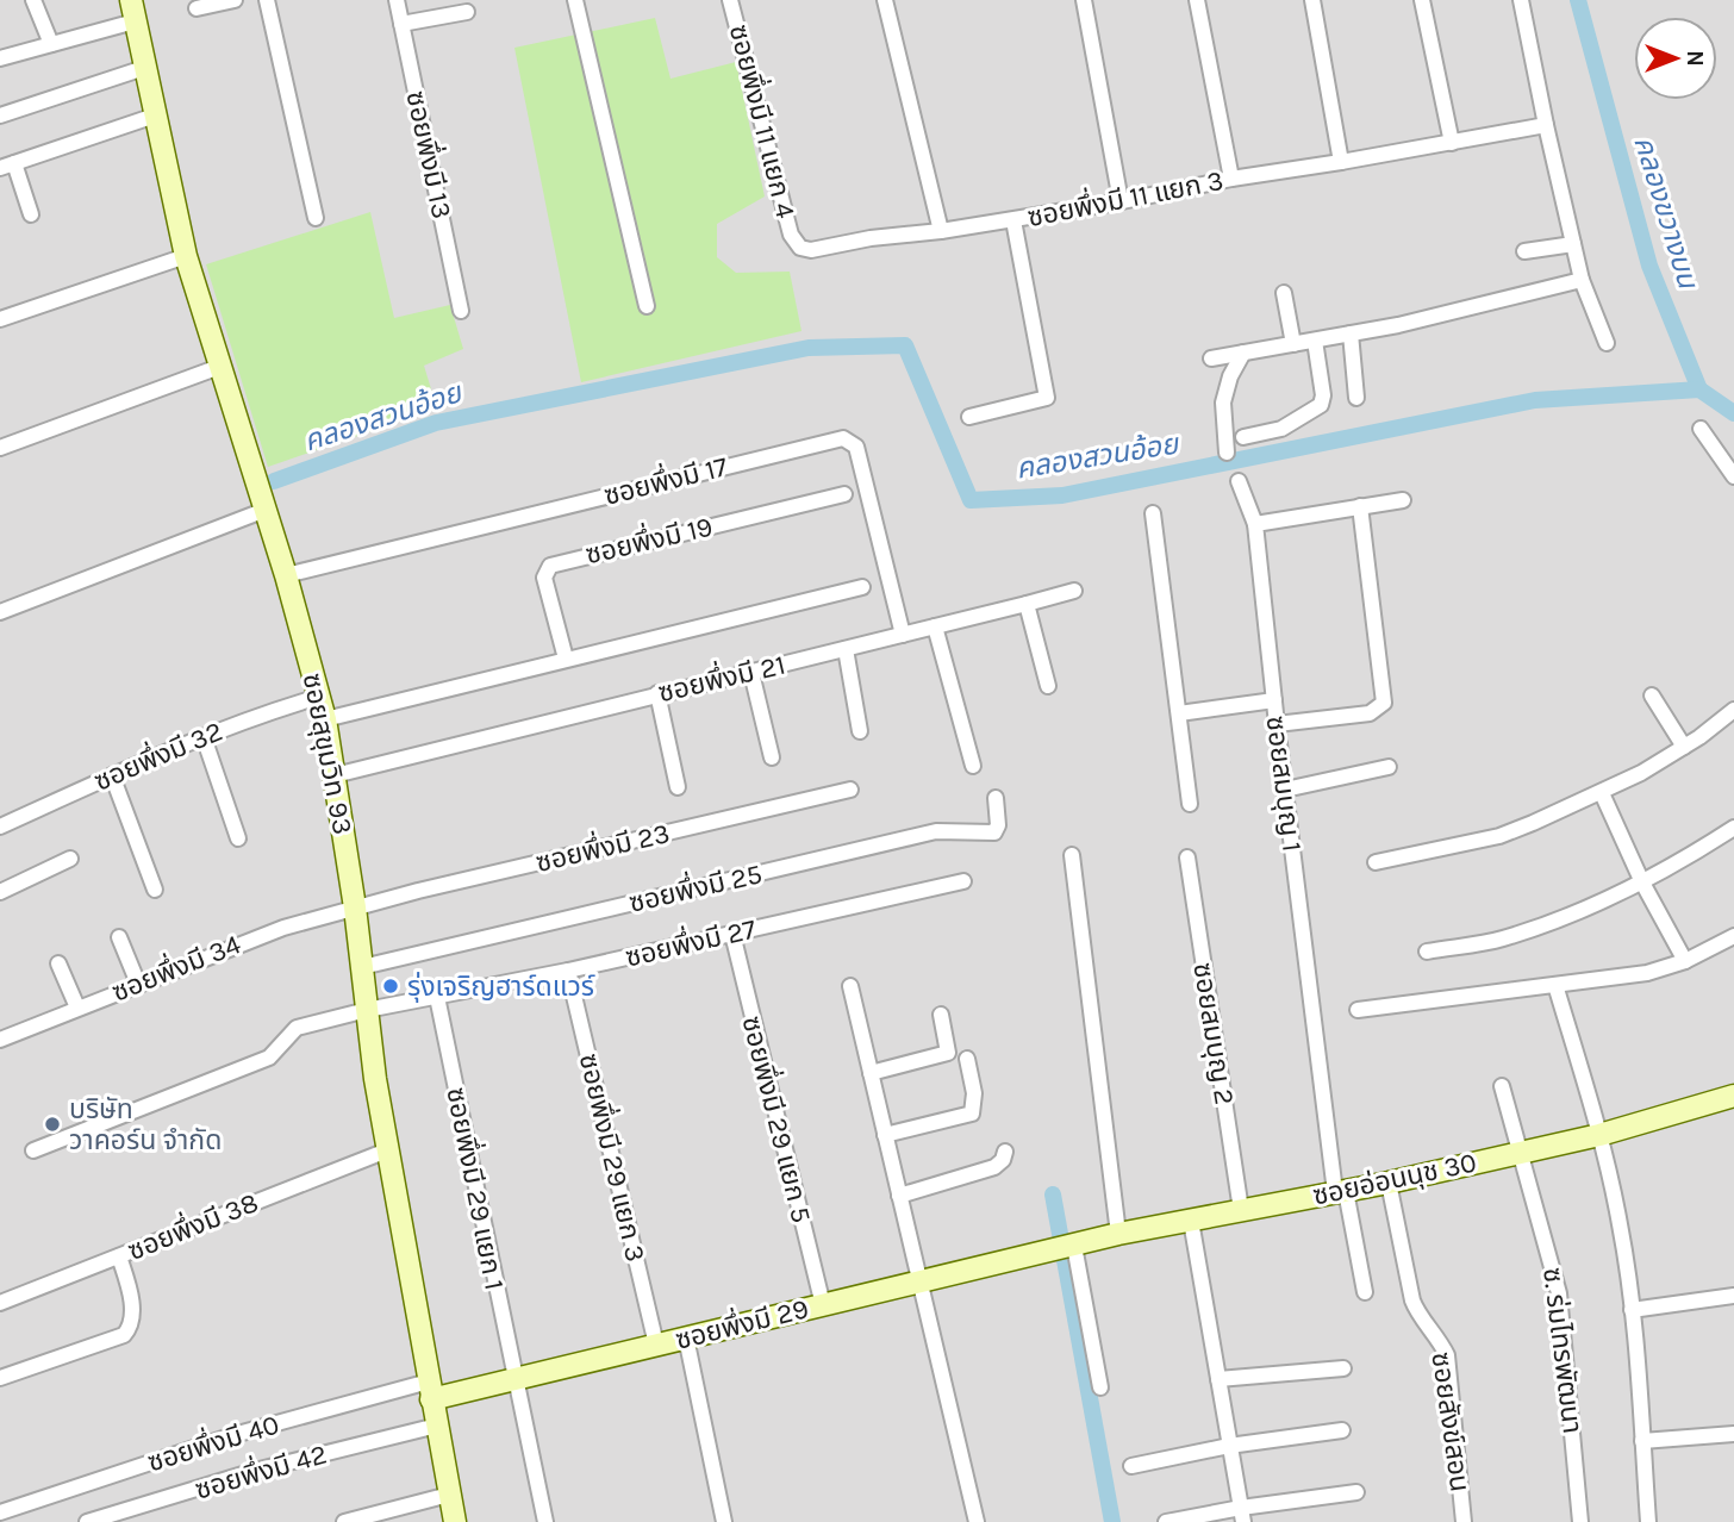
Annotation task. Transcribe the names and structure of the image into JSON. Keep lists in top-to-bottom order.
{
  "streets": {
    "street": [
      "ซอยพึ่งมี 11 แยก 4",
      "ซอยพึ่งมี 13",
      "ซอยพึ่งมี 11 แยก 3",
      "ซอยพึ่งมี 17",
      "ซอยพึ่งมี 19",
      "ซอยพึ่งมี 21",
      "ซอยสุขุมวิท 93",
      "ซอยพึ่งมี 32",
      "ซอยสมบุญ 1",
      "ซอยพึ่งมี 23",
      "ซอยพึ่งมี 25",
      "ซอยพึ่งมี 27",
      "ซอยพึ่งมี 34",
      "ซอยสมบุญ 2",
      "ซอยพึ่งมี 29 แยก 5",
      "ซอยพึ่งมี 29 แยก 3",
      "ซอยอ่อนนุช 30",
      "ซอยพึ่งมี 29 แยก 1",
      "ซอยพึ่งมี 38",
      "ซอยพึ่งมี 29",
      "ซ. ร่มไทรพัฒนา",
      "ซอยสังข์สอน",
      "ซอยพึ่งมี 40",
      "ซอยพึ่งมี 42"
    ]
  },
  "crossings": [
    ["ซอยพึ่งมี 11 แยก 4", "ซอยพึ่งมี 11 แยก 3"],
    ["ซอยพึ่งมี 17", "ซอยพึ่งมี 21"],
    ["ซอยพึ่งมี 17", "ซอยสุขุมวิท 93"],
    ["ซอยพึ่งมี 21", "ซอยสุขุมวิท 93"],
    ["ซอยสุขุมวิท 93", "ซอยพึ่งมี 32"],
    ["ซอยสุขุมวิท 93", "ซอยพึ่งมี 23"],
    ["ซอยสุขุมวิท 93", "ซอยพึ่งมี 25"],
    ["ซอยสุขุมวิท 93", "ซอยพึ่งมี 27"],
    ["ซอยสุขุมวิท 93", "ซอยพึ่งมี 34"],
    ["ซอยสุขุมวิท 93", "ซอยพึ่งมี 38"],
    ["ซอยสุขุมวิท 93", "ซอยพึ่งมี 29"],
    ["ซอยสุขุมวิท 93", "ซอยพึ่งมี 40"],
    ["ซอยสุขุมวิท 93", "ซอยพึ่งมี 42"],
    ["ซอยสมบุญ 1", "ซอยอ่อนนุช 30"],
    ["ซอยพึ่งมี 23", "ซอยพึ่งมี 34"],
    ["ซอยพึ่งมี 27", "ซอยพึ่งมี 29 แยก 5"],
    ["ซอยพึ่งมี 27", "ซอยพึ่งมี 29 แยก 3"],
    ["ซอยพึ่งมี 27", "ซอยพึ่งมี 29 แยก 1"],
    ["ซอยสมบุญ 2", "ซอยอ่อนนุช 30"],
    ["ซอยพึ่งมี 29 แยก 5", "ซอยพึ่งมี 29"],
    ["ซอยพึ่งมี 29 แยก 3", "ซอยพึ่งมี 29"],
    ["ซอยอ่อนนุช 30", "ซอยพึ่งมี 29"],
    ["ซอยอ่อนนุช 30", "ซ. ร่มไทรพัฒนา"],
    ["ซอยอ่อนนุช 30", "ซอยสังข์สอน"],
    ["ซอยพึ่งมี 29 แยก 1", "ซอยพึ่งมี 29"],
    ["ซอยพึ่งมี 29", "ซอยพึ่งมี 40"]
  ],
  "water": ["คลองขวางบน", "คลองสวนอ้อย"],
  "places": ["รุ่งเจริญฮาร์ดแวร์", "บริษัท วาคอร์น จำกัด"],
  "north": "right"
}
